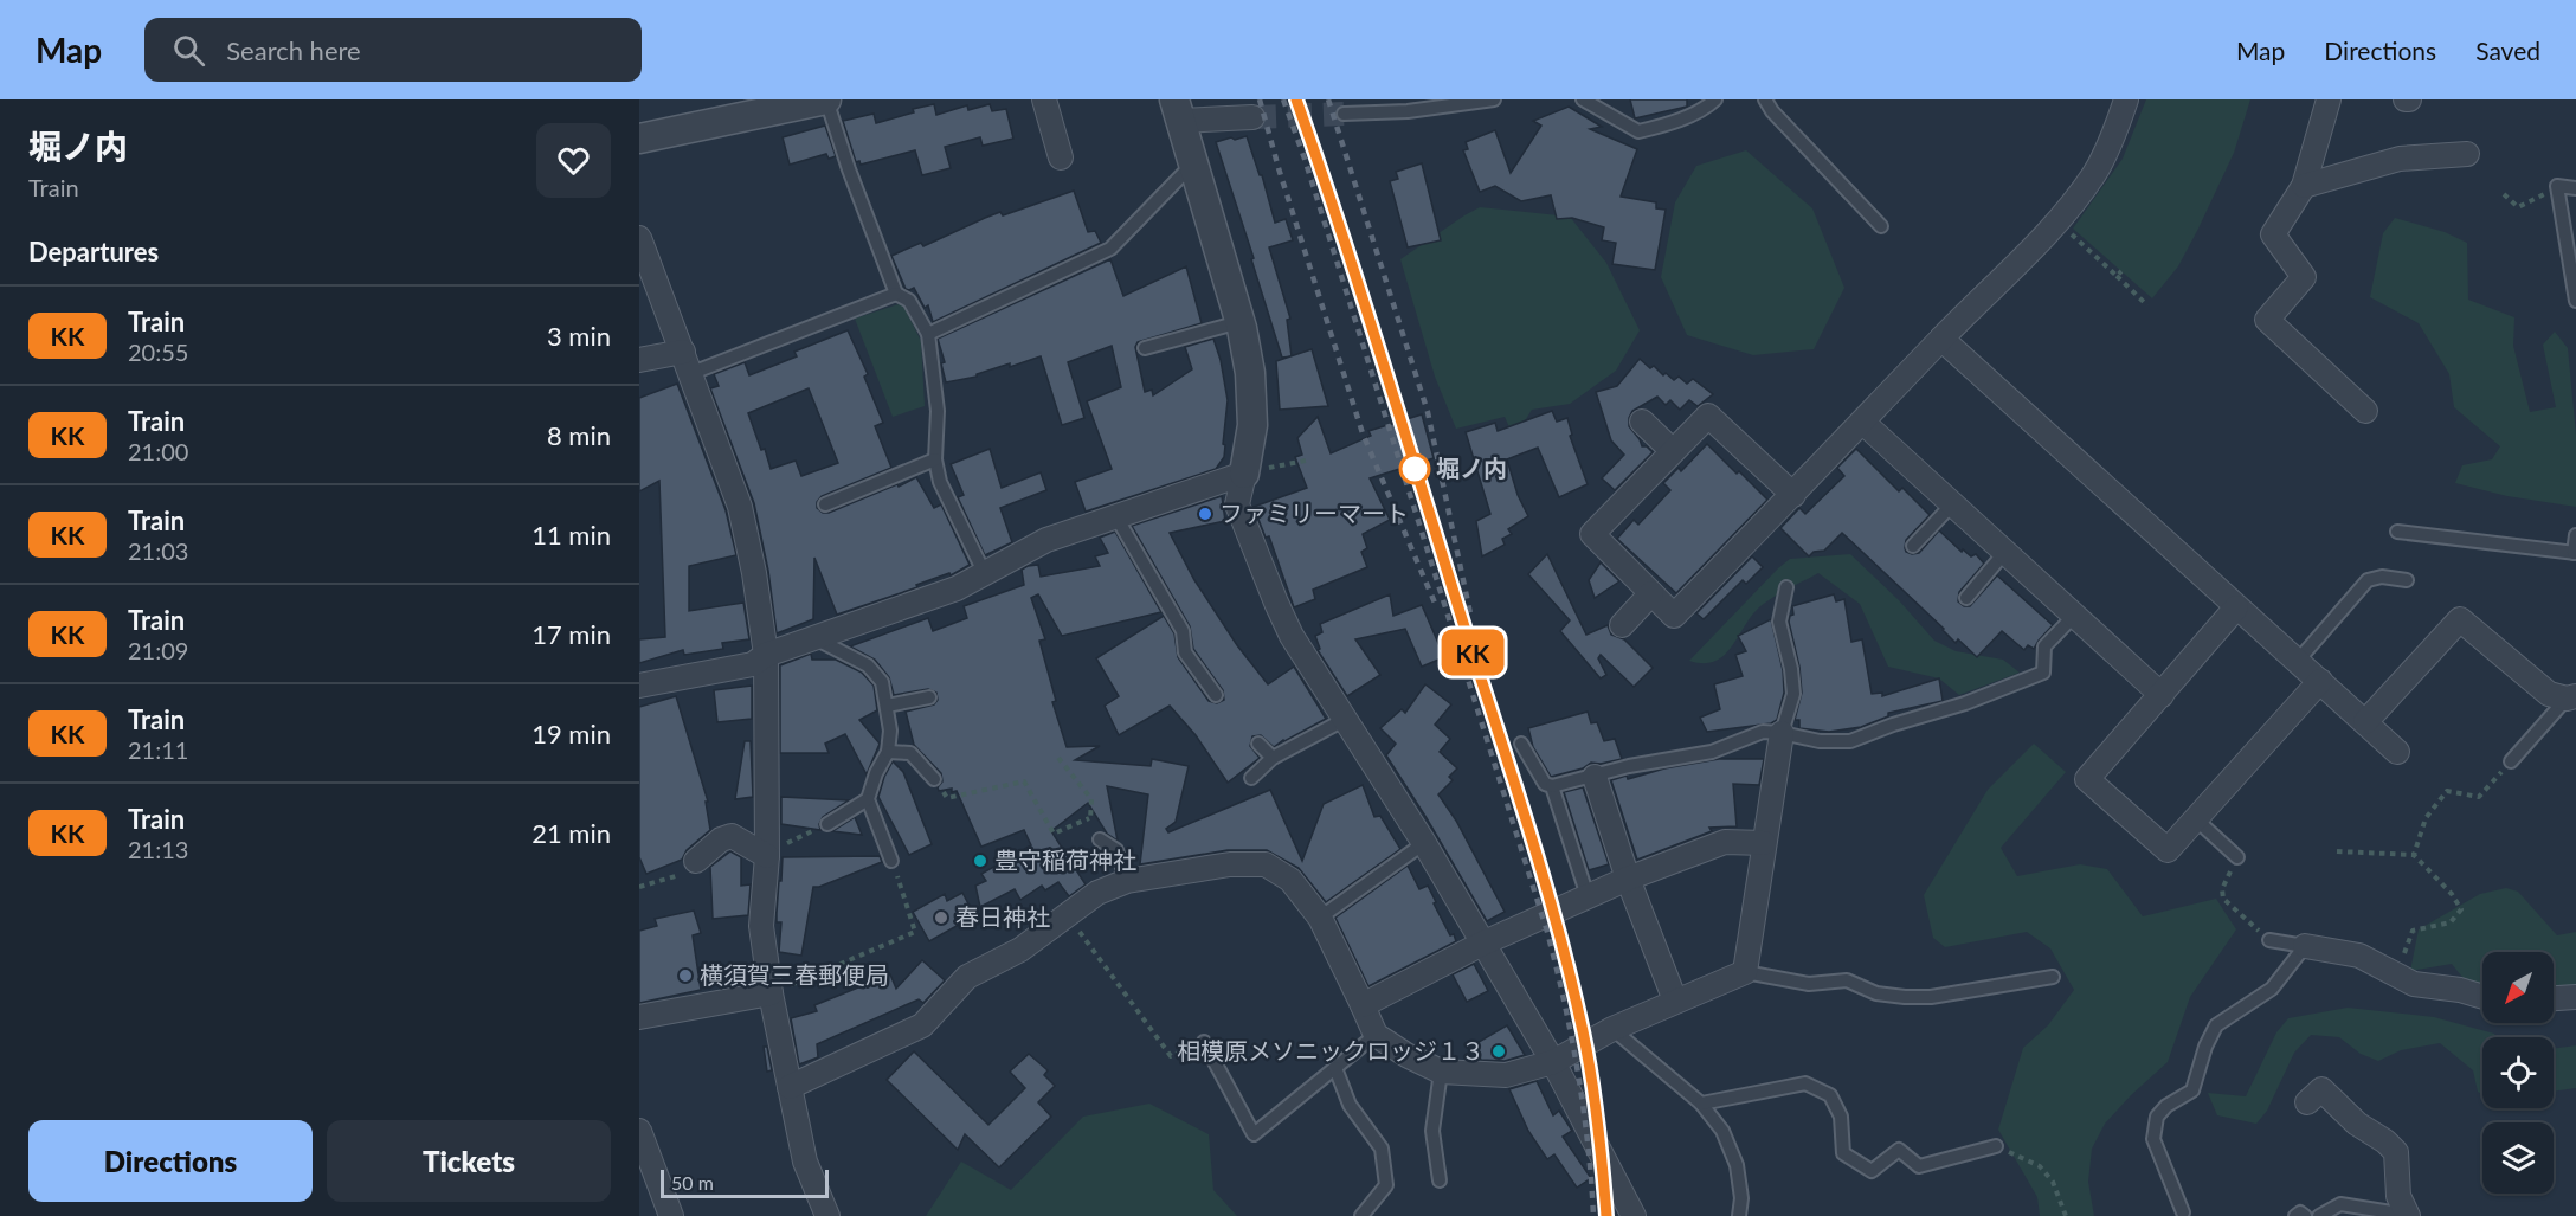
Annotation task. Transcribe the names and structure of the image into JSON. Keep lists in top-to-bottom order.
{
  "places": [
    "堀ノ内",
    "ファミリーマート",
    "豊守稲荷神社",
    "春日神社",
    "横須賀三春郵便局",
    "相模原メソニックロッジ１３"
  ],
  "scale_bar": "50 m",
  "north": "bottom left",
  "page": {
    "header": "Map",
    "search": "Search here",
    "nav": ["Map", "Directions", "Saved"],
    "heading": [
      ["堀ノ内", "Train"],
      "Departures"
    ],
    "on_map": "KK",
    "list": [
      {
        "mark": "KK",
        "name": "Train",
        "note": "20:55",
        "value": "3 min"
      },
      {
        "mark": "KK",
        "name": "Train",
        "note": "21:00",
        "value": "8 min"
      },
      {
        "mark": "KK",
        "name": "Train",
        "note": "21:03",
        "value": "11 min"
      },
      {
        "mark": "KK",
        "name": "Train",
        "note": "21:09",
        "value": "17 min"
      },
      {
        "mark": "KK",
        "name": "Train",
        "note": "21:11",
        "value": "19 min"
      },
      {
        "mark": "KK",
        "name": "Train",
        "note": "21:13",
        "value": "21 min"
      }
    ],
    "buttons": ["Directions", "Tickets"],
    "scale": "50 m"
  }
}
